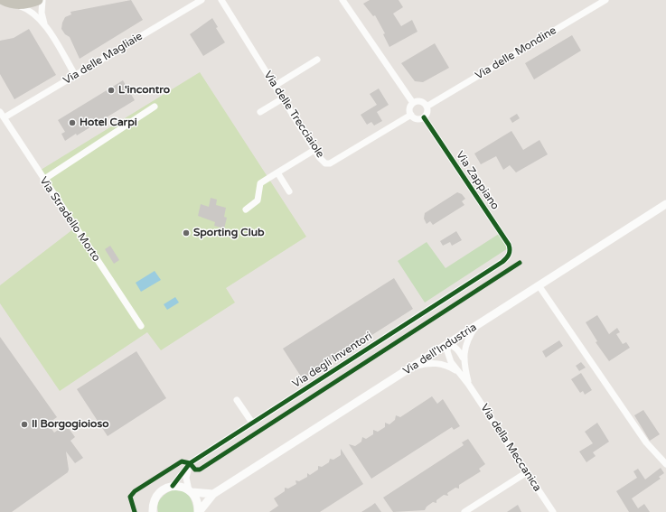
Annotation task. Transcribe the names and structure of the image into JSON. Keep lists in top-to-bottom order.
{
  "streets": {
    "street": [
      "Via delle Mondine",
      "Via delle Magliaie",
      "Via delle Trecciaiole",
      "Via Zappiano",
      "Via Stradello Morto",
      "Via dell'Industria",
      "Via degli Inventori",
      "Via della Meccanica"
    ]
  },
  "crossings": [
    ["Via delle Mondine", "Via delle Trecciaiole"],
    ["Via delle Mondine", "Via Zappiano"],
    ["Via delle Magliaie", "Via Stradello Morto"],
    ["Via delle Trecciaiole", "Via Zappiano"],
    ["Via Zappiano", "Via degli Inventori"],
    ["Via dell'Industria", "Via della Meccanica"]
  ],
  "places": [
    "L'incontro",
    "Hotel Carpi",
    "Sporting Club",
    "Il Borgogioioso"
  ]
}
